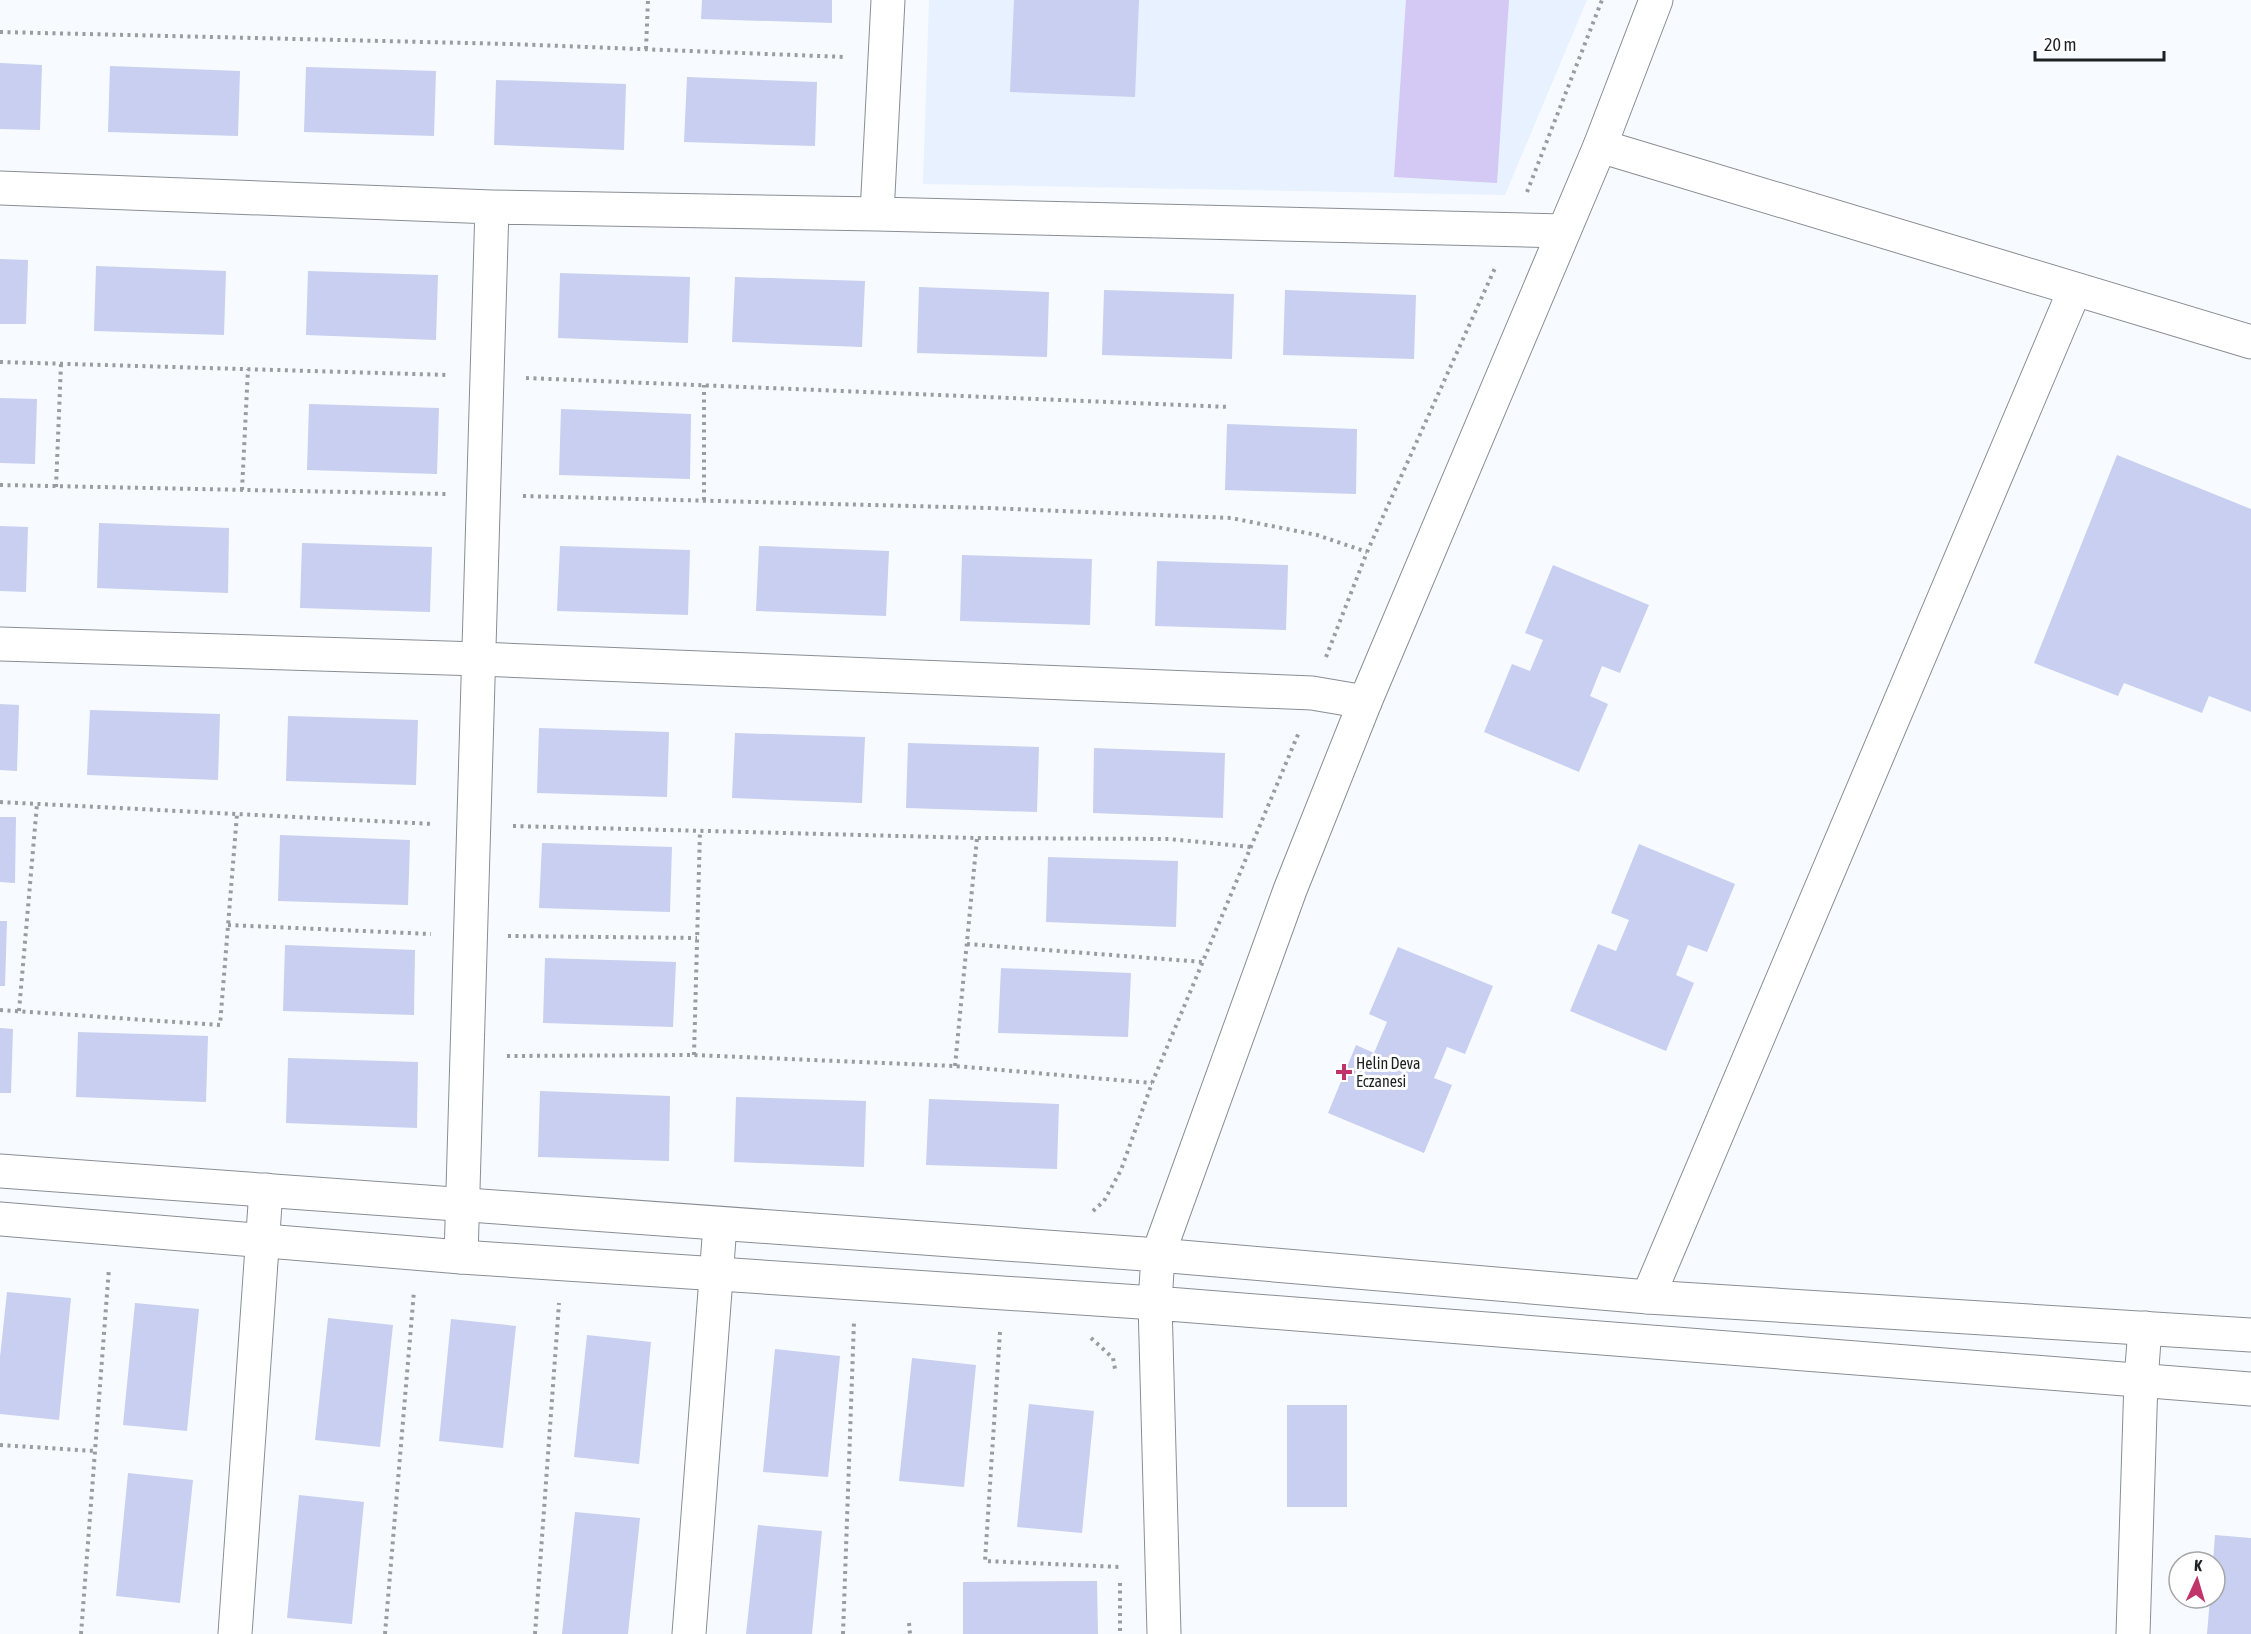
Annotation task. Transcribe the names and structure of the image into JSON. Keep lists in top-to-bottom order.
{
  "places": {
    "health": ["Helin Deva Eczanesi"]
  },
  "scale_bar": "20 m",
  "north": "top"
}
